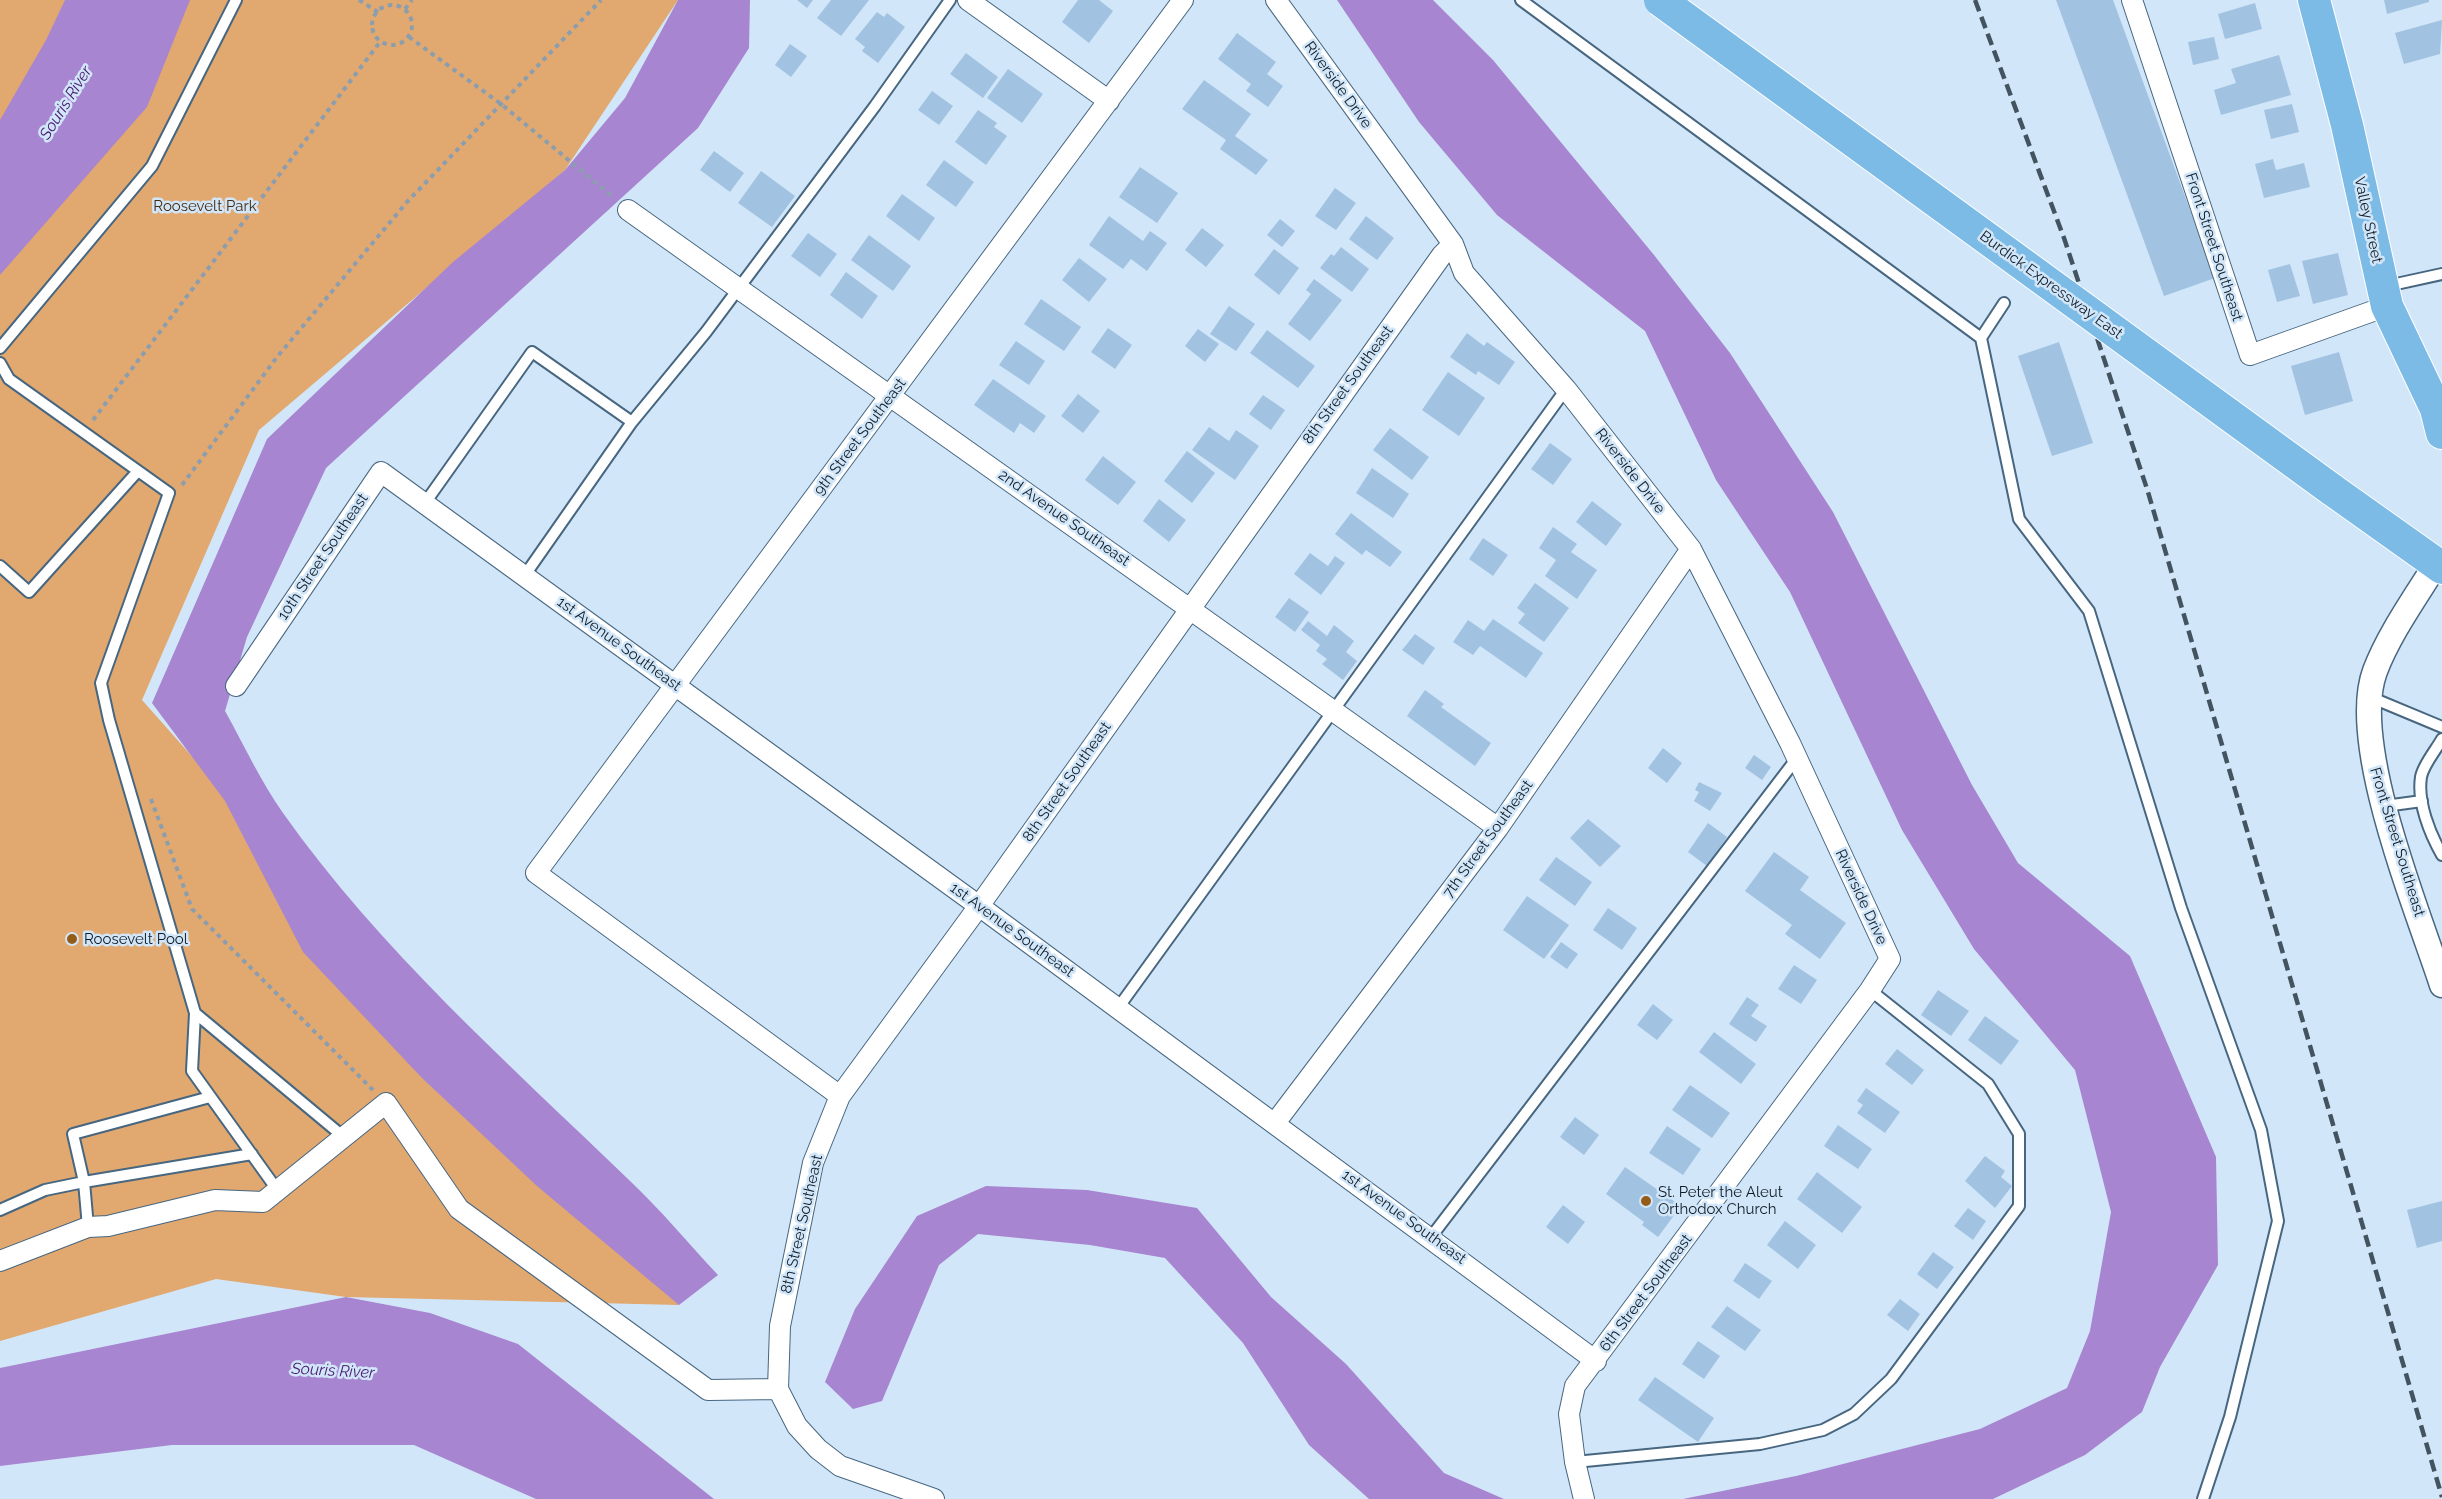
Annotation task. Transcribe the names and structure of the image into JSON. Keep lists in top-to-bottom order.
{
  "streets": {
    "main road": ["Valley Street", "Burdick Expressway East"],
    "street": [
      "Riverside Drive",
      "Front Street Southeast",
      "8th Street Southeast",
      "9th Street Southeast",
      "2nd Avenue Southeast",
      "10th Street Southeast",
      "1st Avenue Southeast",
      "7th Street Southeast",
      "6th Street Southeast"
    ]
  },
  "crossings": [
    ["Riverside Drive", "8th Street Southeast"],
    ["Riverside Drive", "7th Street Southeast"],
    ["Riverside Drive", "6th Street Southeast"],
    ["Valley Street", "Front Street Southeast"],
    ["Front Street Southeast", "Burdick Expressway East"],
    ["8th Street Southeast", "9th Street Southeast"],
    ["8th Street Southeast", "2nd Avenue Southeast"],
    ["8th Street Southeast", "1st Avenue Southeast"],
    ["9th Street Southeast", "2nd Avenue Southeast"],
    ["9th Street Southeast", "1st Avenue Southeast"],
    ["2nd Avenue Southeast", "7th Street Southeast"],
    ["10th Street Southeast", "1st Avenue Southeast"],
    ["1st Avenue Southeast", "7th Street Southeast"],
    ["1st Avenue Southeast", "6th Street Southeast"]
  ],
  "water": ["Souris River"],
  "parks": ["Roosevelt Park"],
  "places": ["Roosevelt Pool", "St. Peter the Aleut Orthodox Church"]
}
